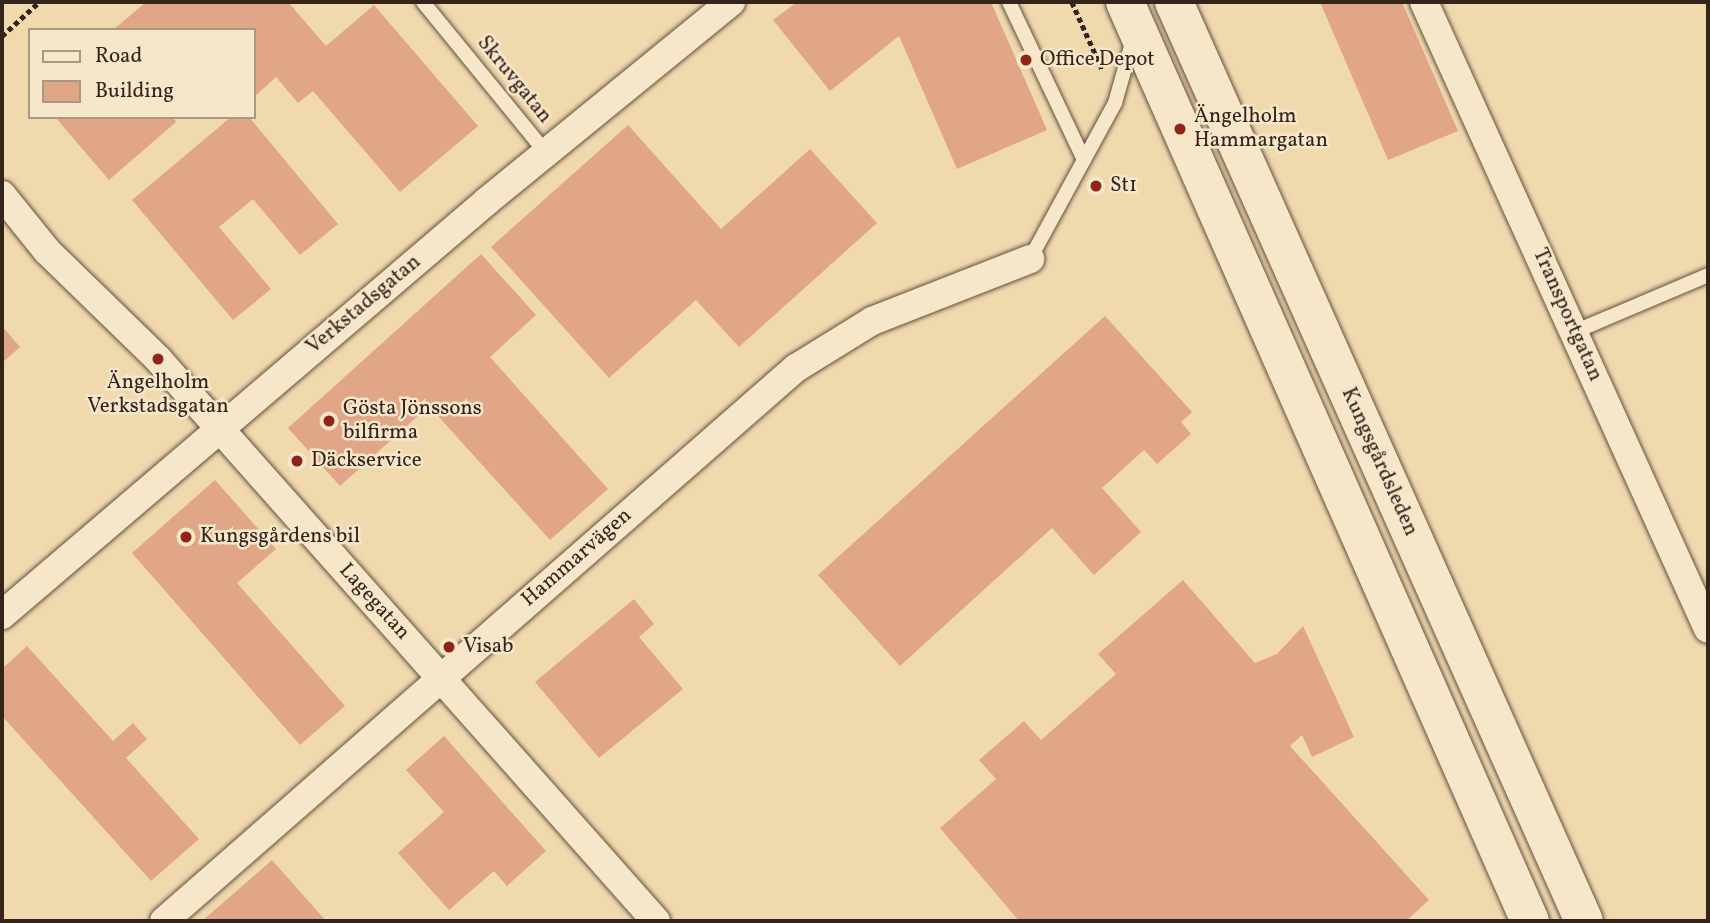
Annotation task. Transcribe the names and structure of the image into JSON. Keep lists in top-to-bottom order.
{
  "streets": {
    "main road": ["Kungsgårdsleden"],
    "street": [
      "Verkstadsgatan",
      "Transportgatan",
      "Hammarvägen",
      "Lagegatan"
    ],
    "lane": ["Skruvgatan"]
  },
  "crossings": [
    ["Skruvgatan", "Verkstadsgatan"],
    ["Verkstadsgatan", "Lagegatan"],
    ["Hammarvägen", "Lagegatan"]
  ],
  "places": [
    "Office Depot",
    "Ängelholm Hammargatan",
    "St1",
    "Ängelholm Verkstadsgatan",
    "Gösta Jönssons bilfirma",
    "Däckservice",
    "Kungsgårdens bil",
    "Visab"
  ],
  "legend": ["Road", "Building"]
}
